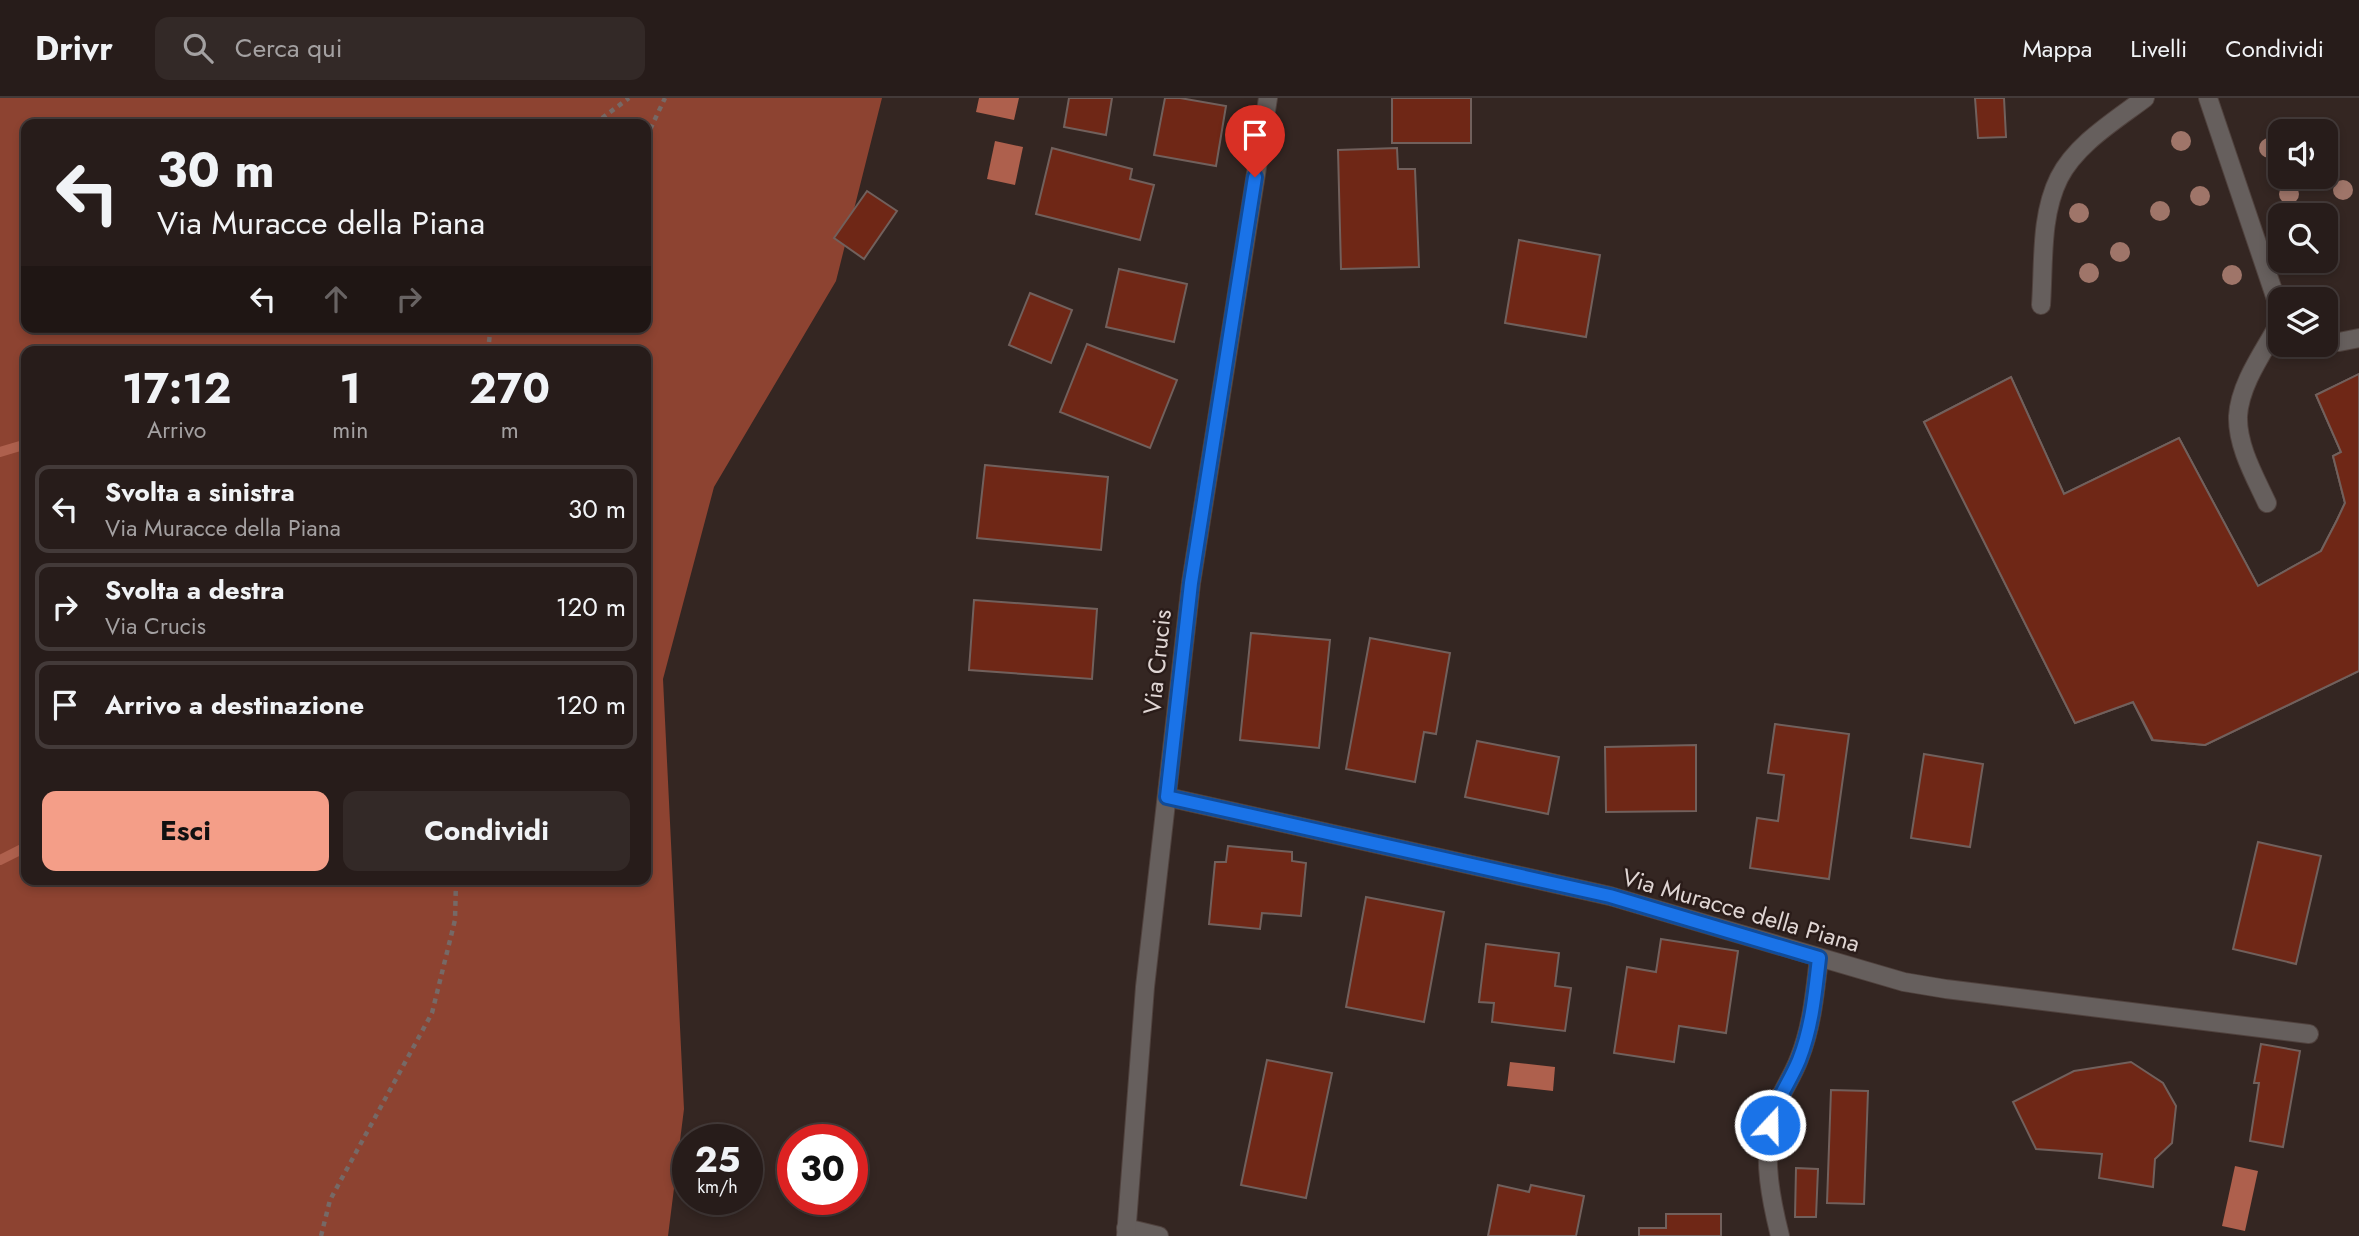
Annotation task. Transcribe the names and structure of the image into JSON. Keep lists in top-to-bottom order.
{
  "streets": {
    "street": ["Via Crucis", "Via Muracce della Piana"]
  },
  "crossings": [
    ["Via Crucis", "Via Muracce della Piana"]
  ],
  "page": {
    "header": "Drivr",
    "search": "Cerca qui",
    "nav": ["Mappa", "Livelli", "Condividi"],
    "turn": ["30 m", "Via Muracce della Piana"],
    "eta": [
      "17:12",
      "Arrivo",
      "1",
      "min",
      "270",
      "m"
    ],
    "list": [
      {
        "name": "Svolta a sinistra",
        "note": "Via Muracce della Piana",
        "value": "30 m"
      },
      {
        "name": "Svolta a destra",
        "note": "Via Crucis",
        "value": "120 m"
      },
      {
        "name": "Arrivo a destinazione",
        "value": "120 m"
      }
    ],
    "buttons": ["Esci", "Condividi"],
    "speed": "25 km/h",
    "limit": "30"
  }
}
